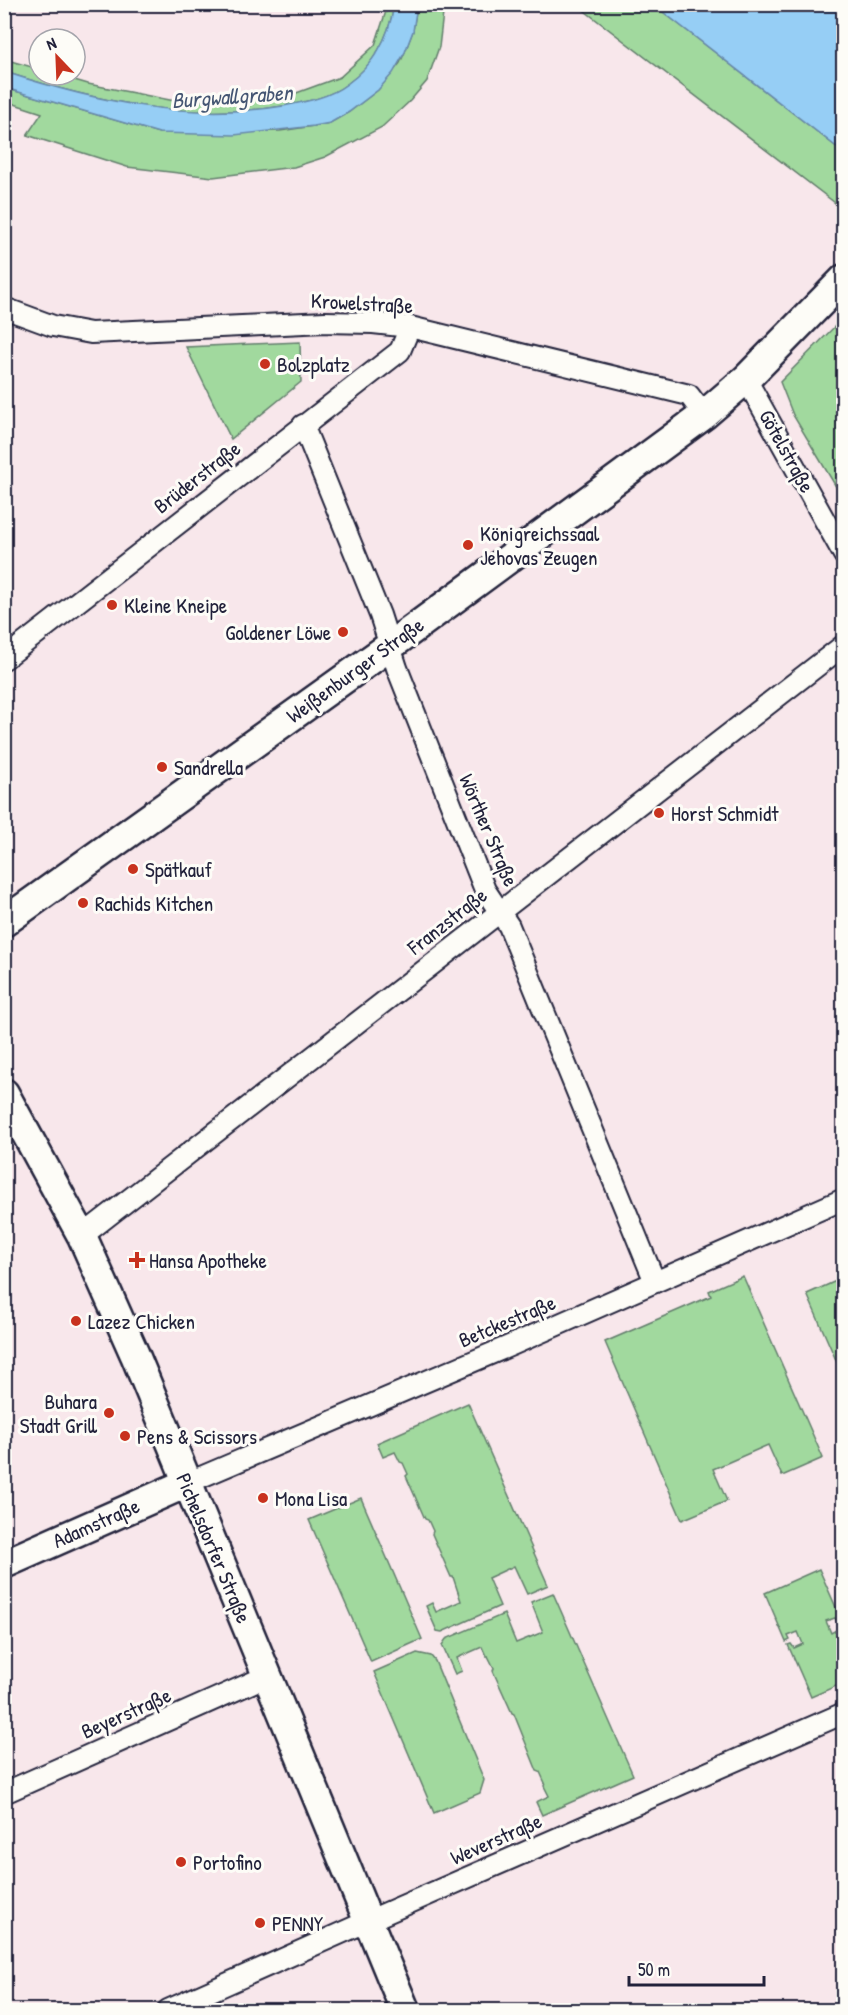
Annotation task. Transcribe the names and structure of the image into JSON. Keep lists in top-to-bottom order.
{
  "streets": {
    "street": [
      "Krowelstraße",
      "Götelstraße",
      "Brüderstraße",
      "Weißenburger Straße",
      "Wörther Straße",
      "Franzstraße",
      "Betckestraße",
      "Adamstraße",
      "Pichelsdorfer Straße",
      "Beyerstraße",
      "Weverstraße"
    ]
  },
  "crossings": [
    ["Krowelstraße", "Brüderstraße"],
    ["Krowelstraße", "Weißenburger Straße"],
    ["Brüderstraße", "Wörther Straße"],
    ["Weißenburger Straße", "Wörther Straße"],
    ["Wörther Straße", "Franzstraße"],
    ["Wörther Straße", "Betckestraße"],
    ["Franzstraße", "Pichelsdorfer Straße"],
    ["Betckestraße", "Adamstraße"],
    ["Betckestraße", "Pichelsdorfer Straße"],
    ["Adamstraße", "Pichelsdorfer Straße"],
    ["Pichelsdorfer Straße", "Beyerstraße"],
    ["Pichelsdorfer Straße", "Weverstraße"]
  ],
  "water": ["Burgwallgraben"],
  "places": {
    "other": [
      "Bolzplatz",
      "Königreichssaal Jehovas Zeugen",
      "Kleine Kneipe",
      "Goldener Löwe",
      "Sandrella",
      "Horst Schmidt",
      "Spätkauf",
      "Rachids Kitchen",
      "Lazez Chicken",
      "Buhara Stadt Grill",
      "Pens & Scissors",
      "Mona Lisa",
      "Portofino",
      "PENNY"
    ],
    "health": ["Hansa Apotheke"]
  },
  "scale_bar": "50 m",
  "north": "top left"
}
